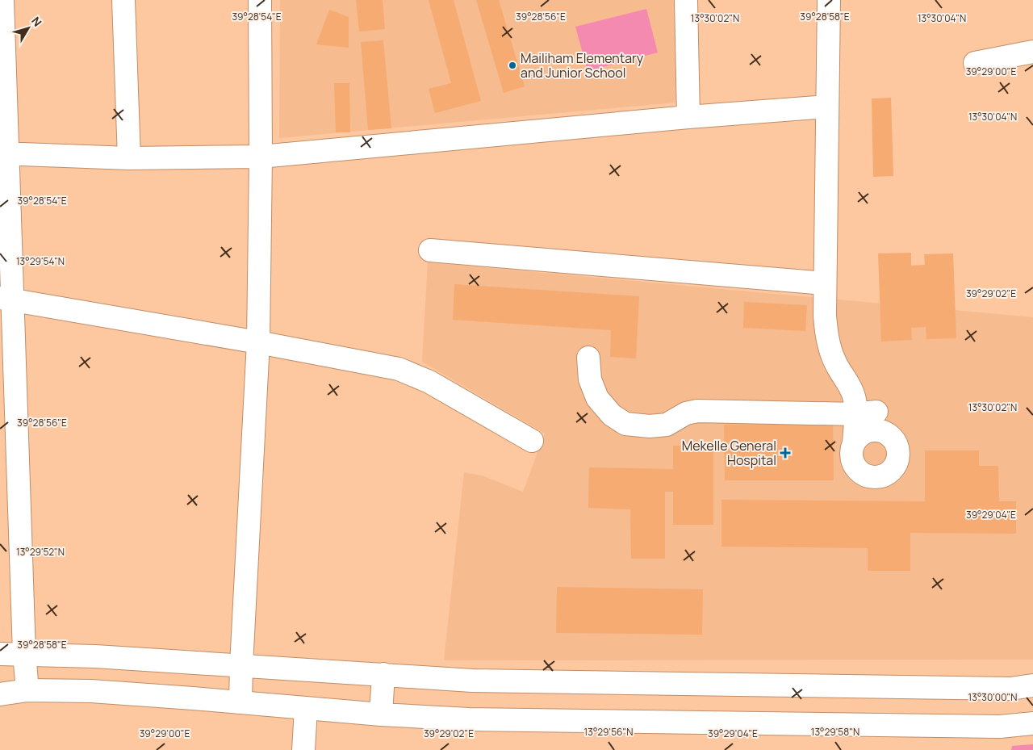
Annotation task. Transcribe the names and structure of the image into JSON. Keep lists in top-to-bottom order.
{
  "places": {
    "other": ["Mailiham Elementary and Junior School"],
    "health": ["Mekelle General Hospital"]
  },
  "north": "top right",
  "coordinates": [
    "39°28'54\"E",
    "39°28'56\"E",
    "39°28'58\"E",
    "13°30'02\"N",
    "13°30'04\"N",
    "39°29'00\"E",
    "13°29'54\"N",
    "39°29'02\"E",
    "39°29'04\"E",
    "13°29'52\"N",
    "13°30'00\"N",
    "13°29'56\"N",
    "13°29'58\"N"
  ]
}
